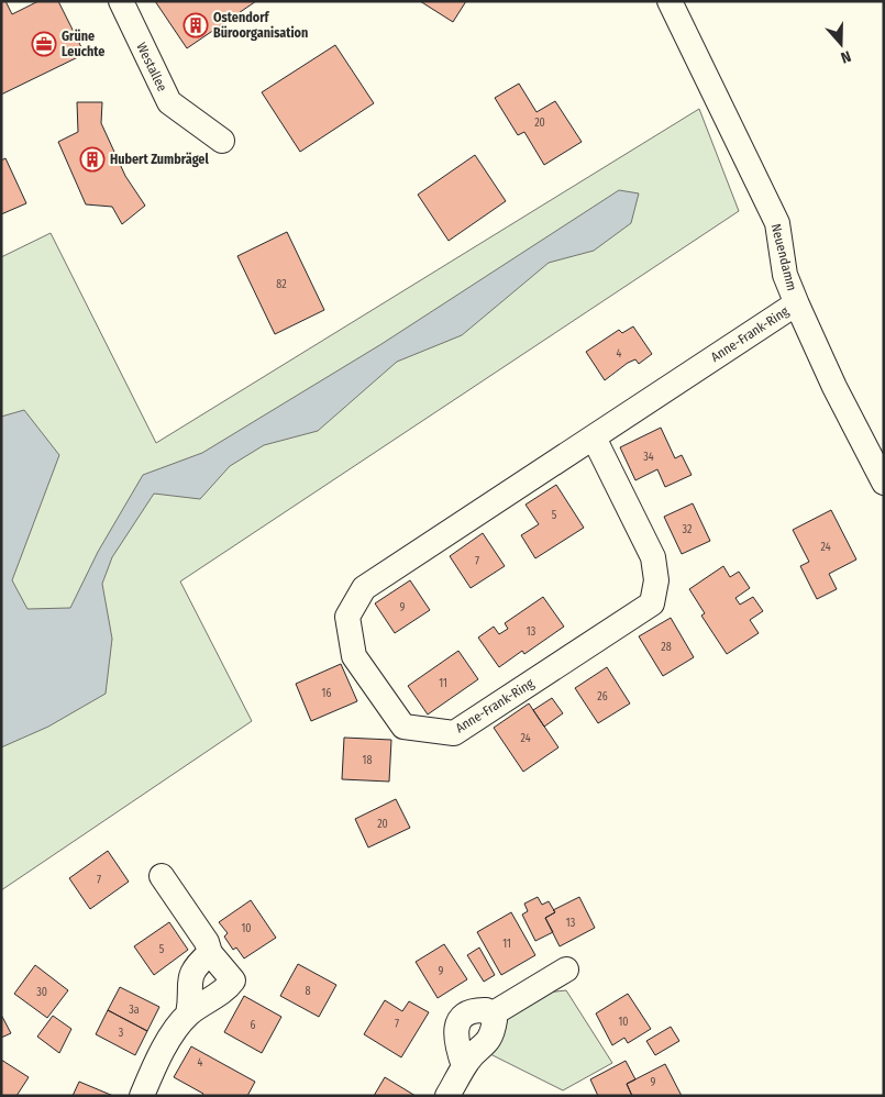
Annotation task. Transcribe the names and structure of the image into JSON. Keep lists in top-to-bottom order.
{
  "streets": {
    "street": ["Westallee", "Neuendamm", "Anne-Frank-Ring"]
  },
  "crossings": [
    ["Neuendamm", "Anne-Frank-Ring"]
  ],
  "places": {
    "building": ["Ostendorf Büroorganisation", "Hubert Zumbrägel"],
    "office": ["Grüne Leuchte"]
  },
  "house_numbers": [
    "20",
    "82",
    "4",
    "34",
    "5",
    "32",
    "24",
    "7",
    "9",
    "13",
    "28",
    "11",
    "16",
    "26",
    "24",
    "18",
    "20",
    "7",
    "13",
    "10",
    "11",
    "5",
    "9",
    "8",
    "30",
    "3a",
    "10",
    "7",
    "6",
    "3",
    "4",
    "9"
  ],
  "north": "bottom"
}
